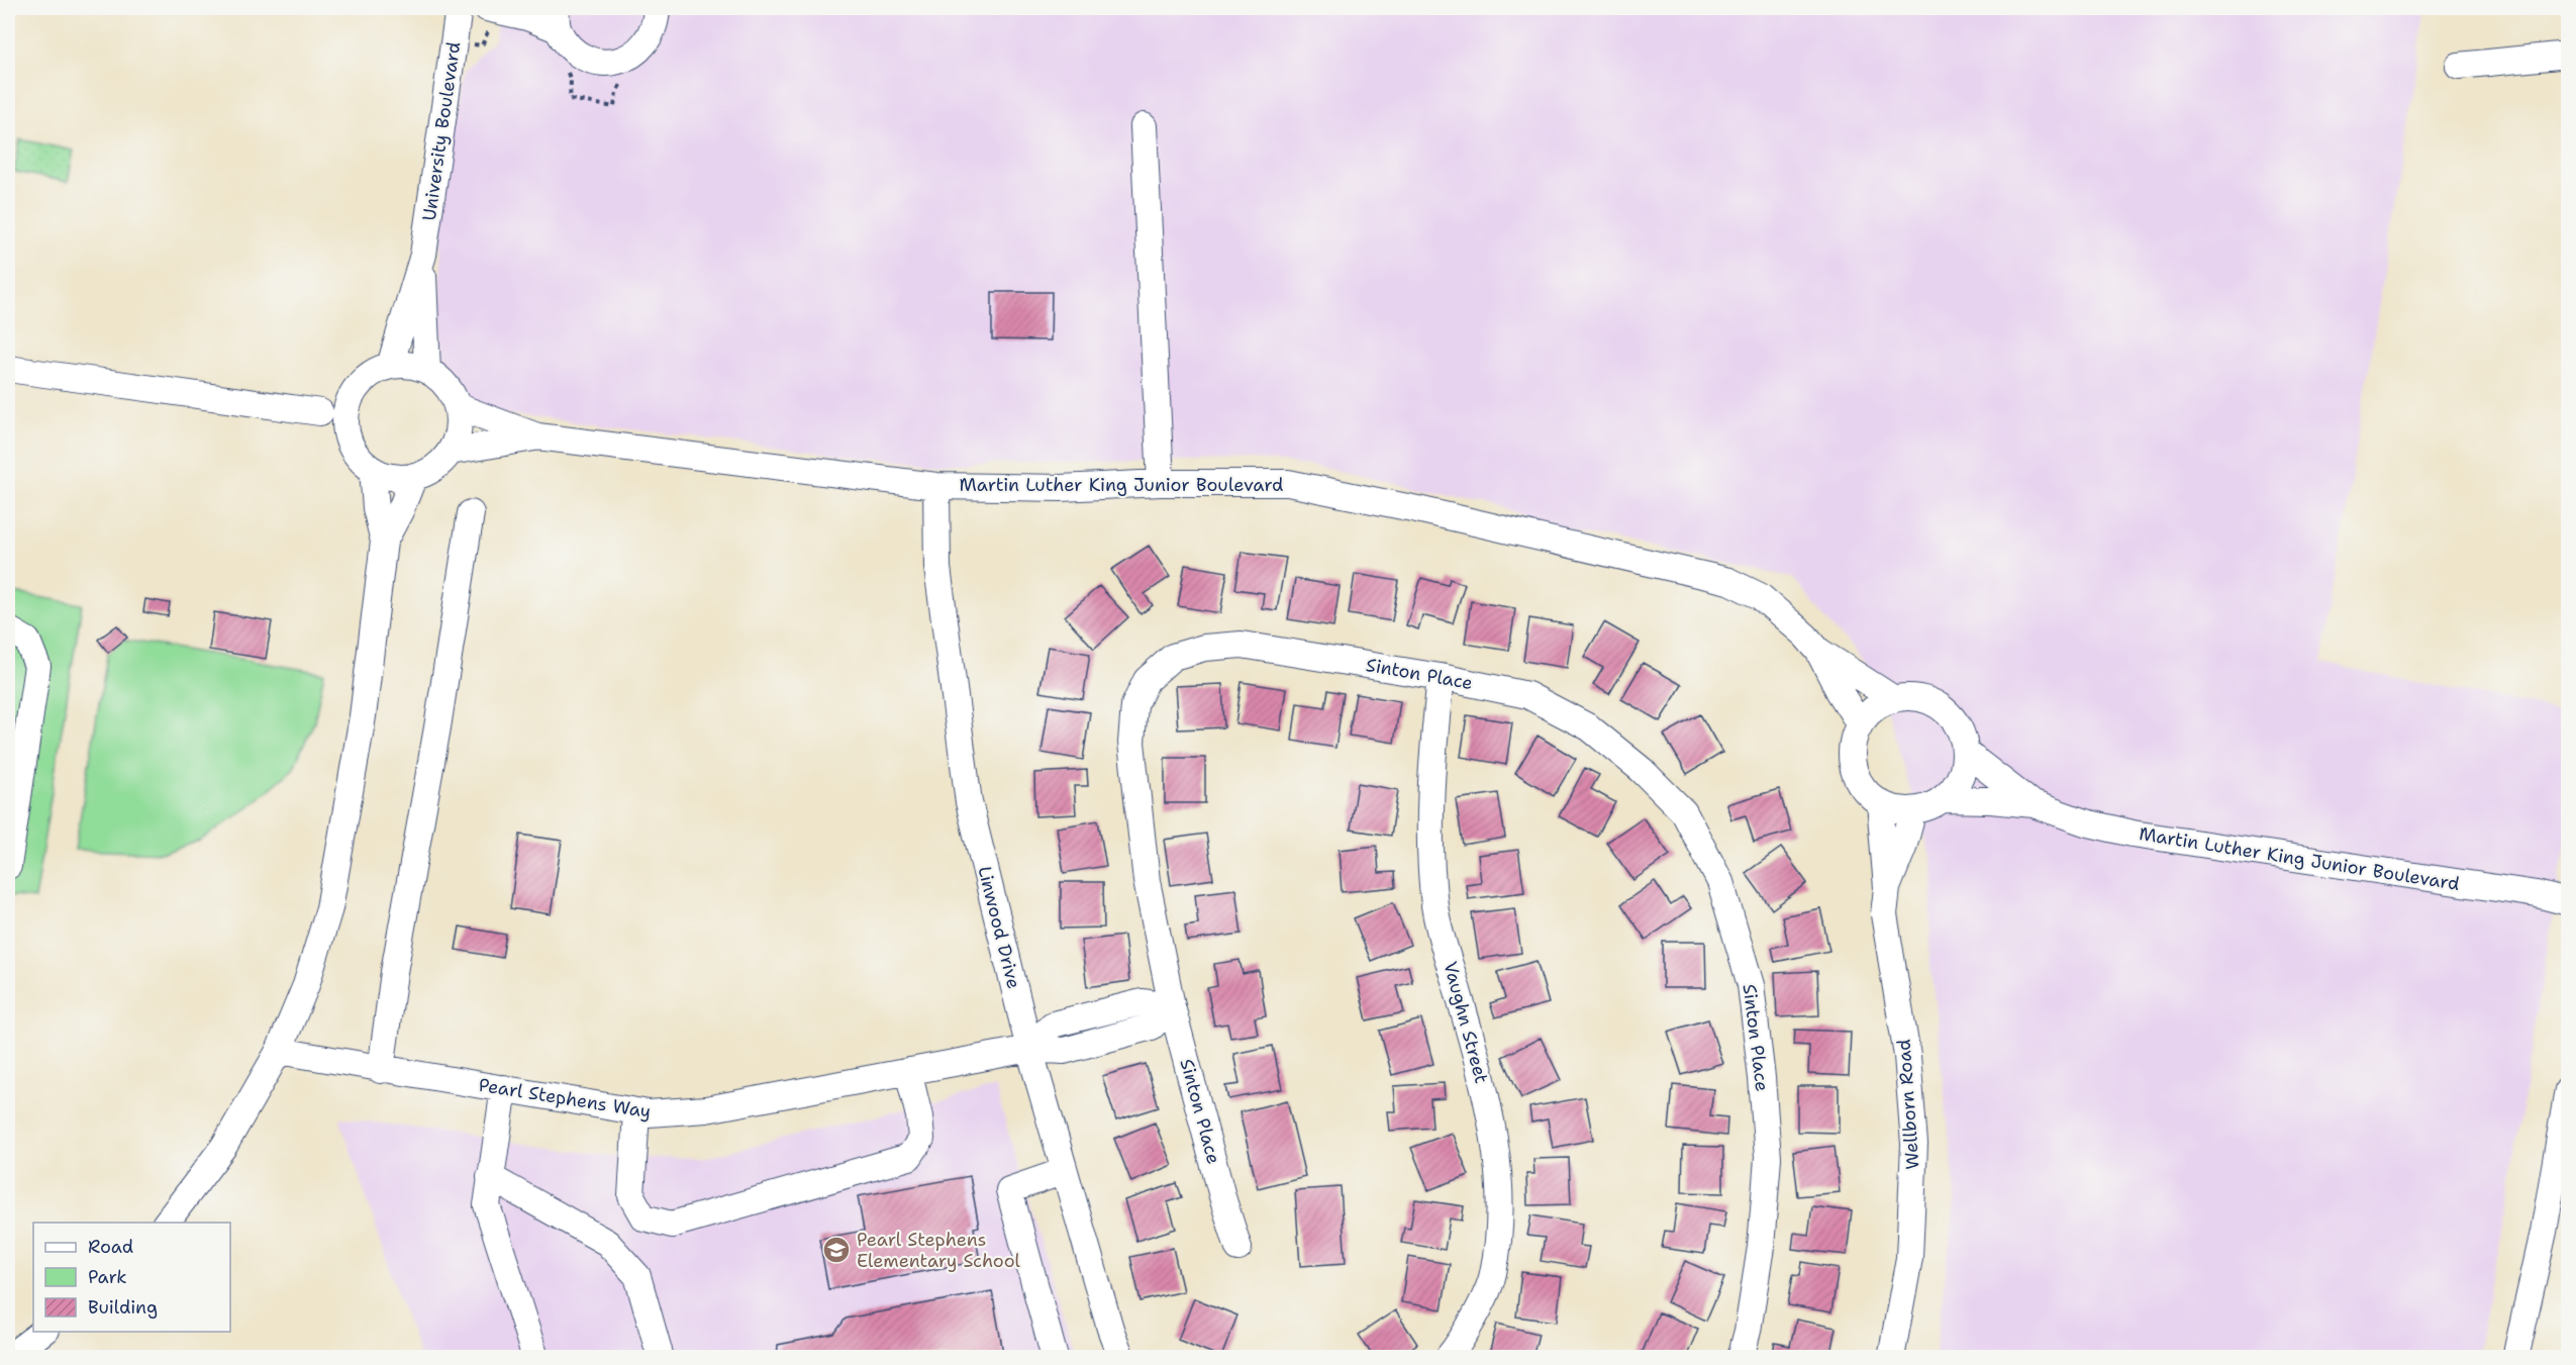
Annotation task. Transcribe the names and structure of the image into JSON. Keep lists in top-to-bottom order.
{
  "streets": {
    "street": [
      "University Boulevard",
      "Martin Luther King Junior Boulevard",
      "Sinton Place",
      "Linwood Drive",
      "Vaughn Street",
      "Pearl Stephens Way",
      "Wellborn Road"
    ]
  },
  "crossings": [
    ["University Boulevard", "Martin Luther King Junior Boulevard"],
    ["Martin Luther King Junior Boulevard", "Linwood Drive"],
    ["Sinton Place", "Vaughn Street"],
    ["Sinton Place", "Pearl Stephens Way"],
    ["Linwood Drive", "Pearl Stephens Way"]
  ],
  "places": {
    "school or university": ["Pearl Stephens Elementary School"]
  },
  "legend": ["Road", "Park", "Building"]
}
